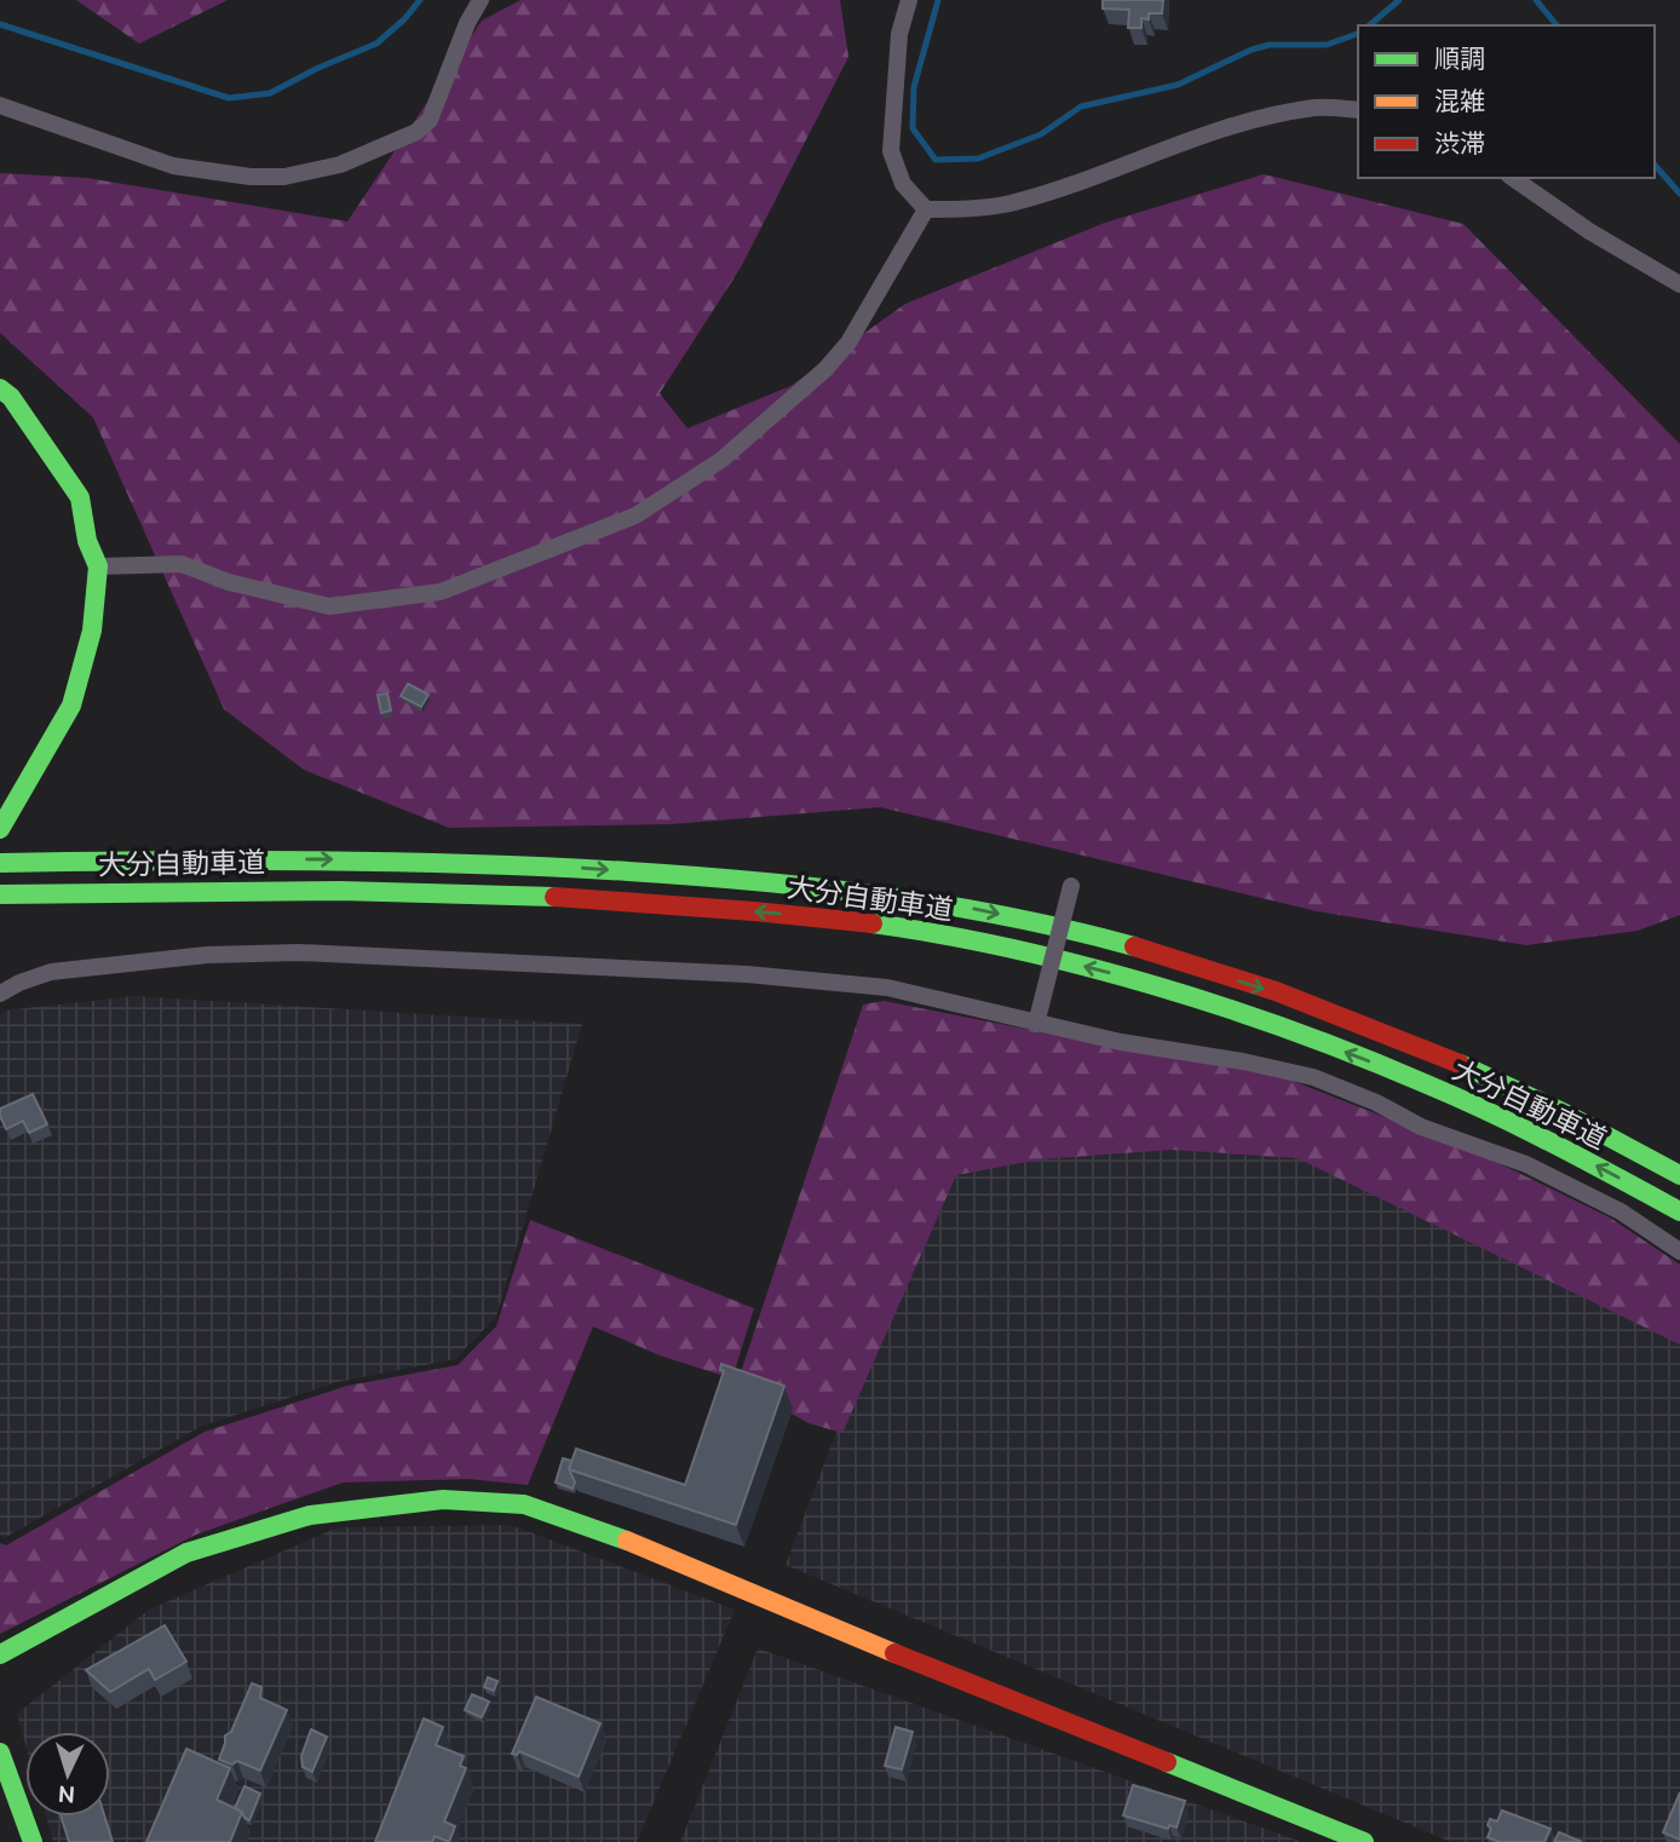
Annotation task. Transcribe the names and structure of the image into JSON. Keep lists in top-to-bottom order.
{
  "streets": {
    "main road": ["大分自動車道"]
  },
  "legend": ["順調", "混雑", "渋滞"],
  "north": "bottom"
}
